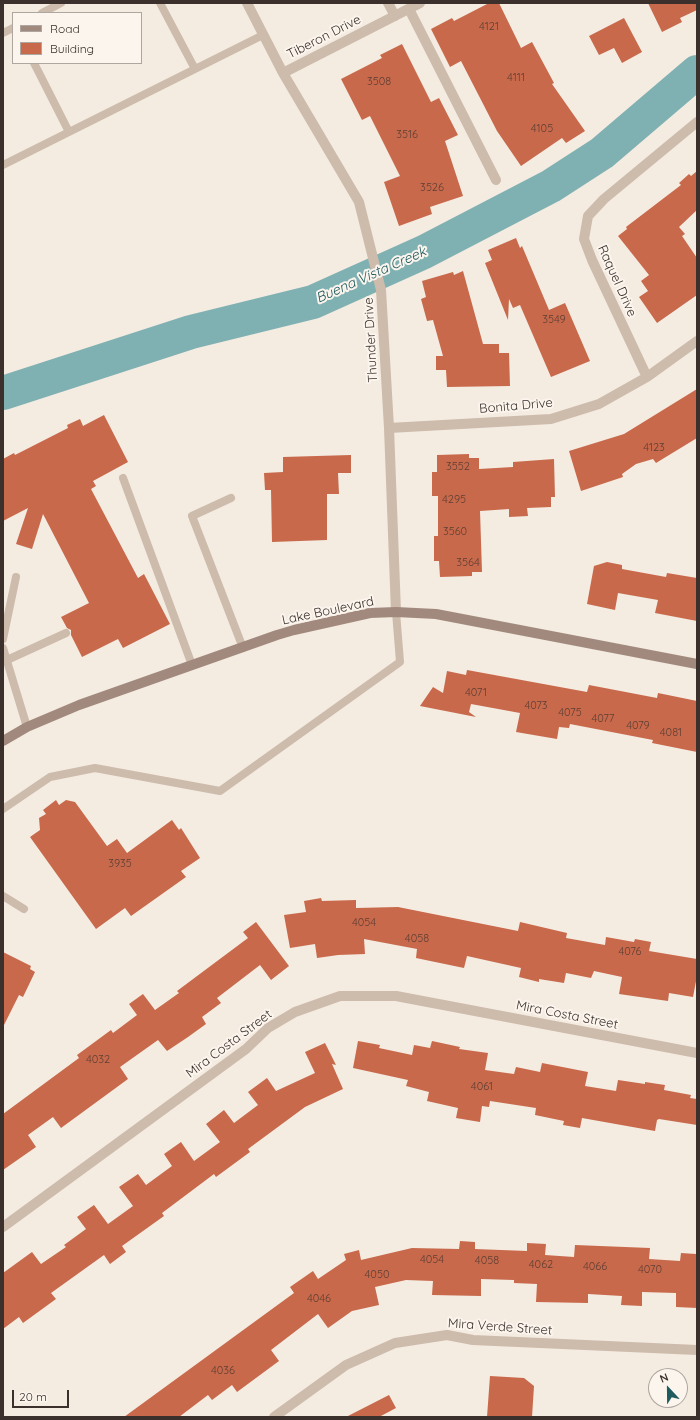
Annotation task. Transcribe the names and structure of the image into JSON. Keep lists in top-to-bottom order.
{
  "streets": {
    "main road": ["Lake Boulevard"],
    "street": [
      "Tiberon Drive",
      "Raquel Drive",
      "Thunder Drive",
      "Bonita Drive",
      "Mira Costa Street",
      "Mira Verde Street"
    ]
  },
  "crossings": [
    ["Tiberon Drive", "Thunder Drive"],
    ["Raquel Drive", "Bonita Drive"],
    ["Thunder Drive", "Bonita Drive"],
    ["Thunder Drive", "Lake Boulevard"]
  ],
  "water": ["Buena Vista Creek"],
  "house_numbers": [
    "4121",
    "4111",
    "3508",
    "4105",
    "3516",
    "3526",
    "3549",
    "4123",
    "3552",
    "4295",
    "3560",
    "3564",
    "4071",
    "4073",
    "4075",
    "4077",
    "4079",
    "4081",
    "3935",
    "4054",
    "4058",
    "4076",
    "4032",
    "4061",
    "4054",
    "4058",
    "4062",
    "4066",
    "4070",
    "4050",
    "4046",
    "4036"
  ],
  "legend": ["Road", "Building"],
  "scale_bar": "20 m",
  "north": "top"
}
